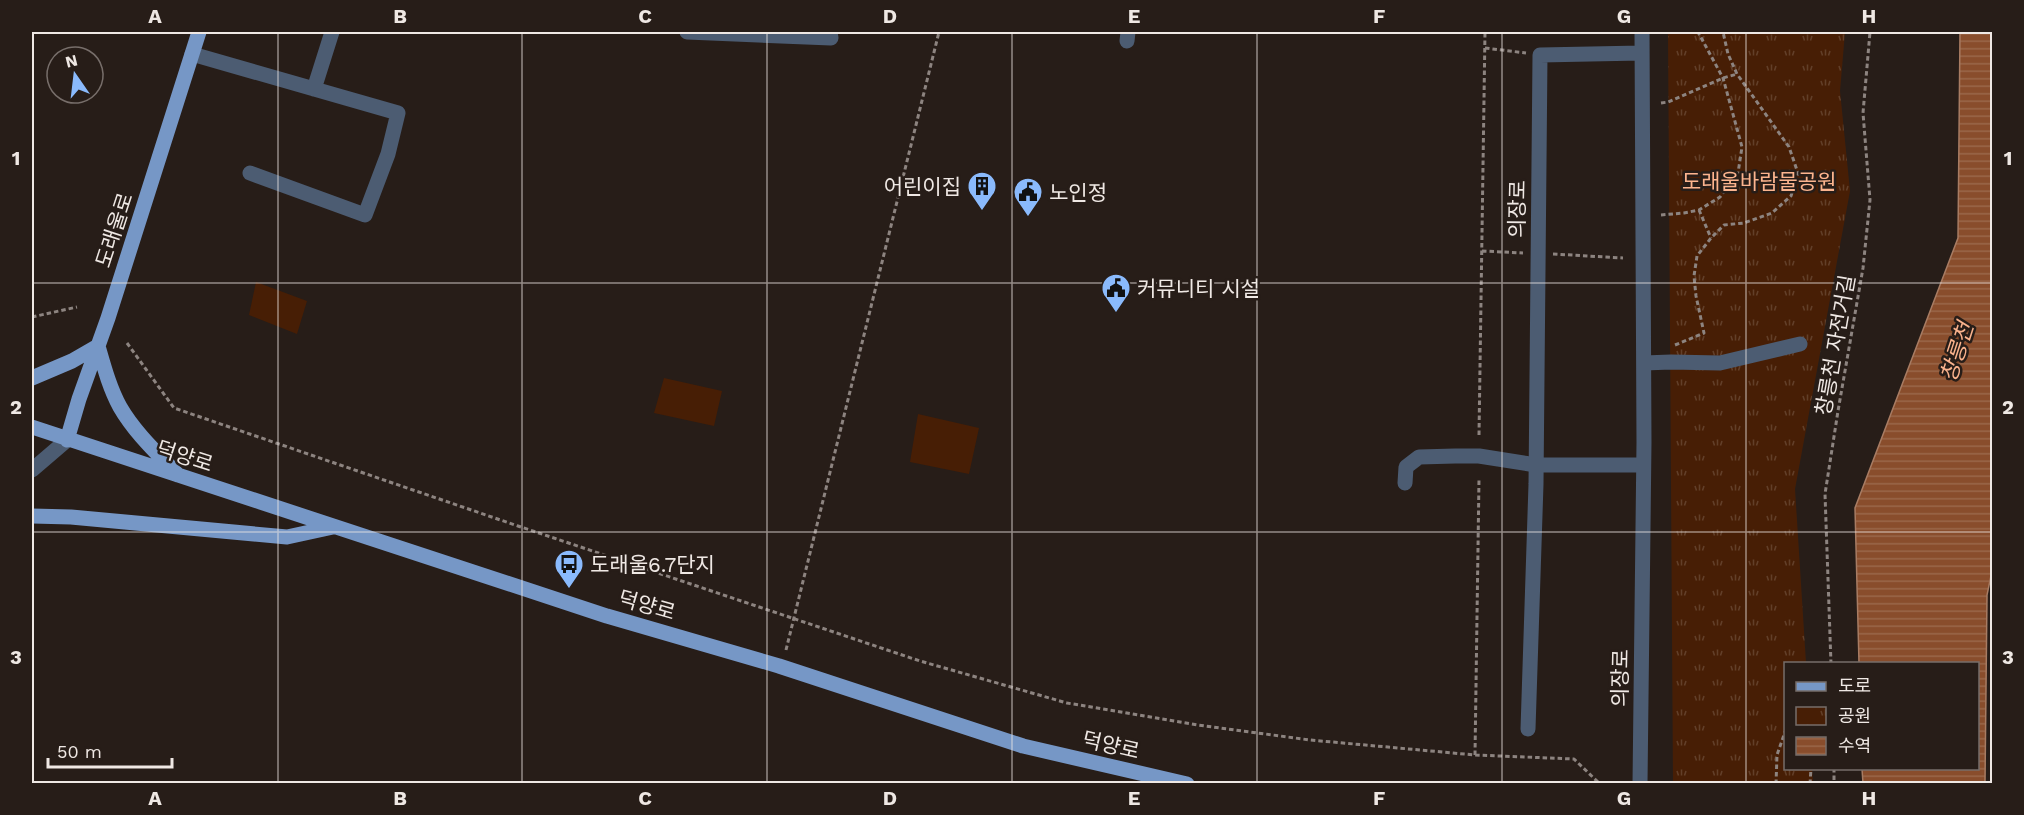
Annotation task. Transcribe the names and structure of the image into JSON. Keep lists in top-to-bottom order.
{
  "streets": {
    "main road": ["도래울로", "덕양로"],
    "street": ["의장로"],
    "path": ["창릉천 자전거길"]
  },
  "crossings": [
    ["도래울로", "덕양로"]
  ],
  "water": ["창릉천"],
  "parks": ["도래울바람물공원"],
  "places": {
    "building": ["어린이집"],
    "public building": ["노인정", "커뮤니티 시설"],
    "bus stop": ["도래울6.7단지"]
  },
  "legend": ["도로", "공원", "수역"],
  "scale_bar": "50 m",
  "north": "top",
  "grid": {
    "columns": [
      "A",
      "B",
      "C",
      "D",
      "E",
      "F",
      "G",
      "H"
    ],
    "rows": ["1", "2", "3"]
  }
}
